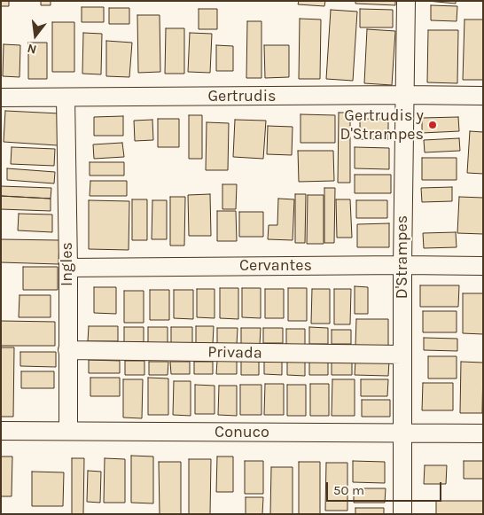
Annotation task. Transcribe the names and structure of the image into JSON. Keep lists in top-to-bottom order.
{
  "streets": {
    "street": [
      "Gertrudis",
      "D'Strampes",
      "Ingles",
      "Cervantes",
      "Privada",
      "Conuco"
    ]
  },
  "crossings": [
    ["Gertrudis", "D'Strampes"],
    ["Gertrudis", "Ingles"],
    ["D'Strampes", "Cervantes"],
    ["D'Strampes", "Privada"],
    ["D'Strampes", "Conuco"],
    ["Ingles", "Cervantes"],
    ["Ingles", "Privada"],
    ["Ingles", "Conuco"]
  ],
  "places": ["Gertrudis y D'Strampes"],
  "scale_bar": "50 m",
  "north": "bottom"
}
